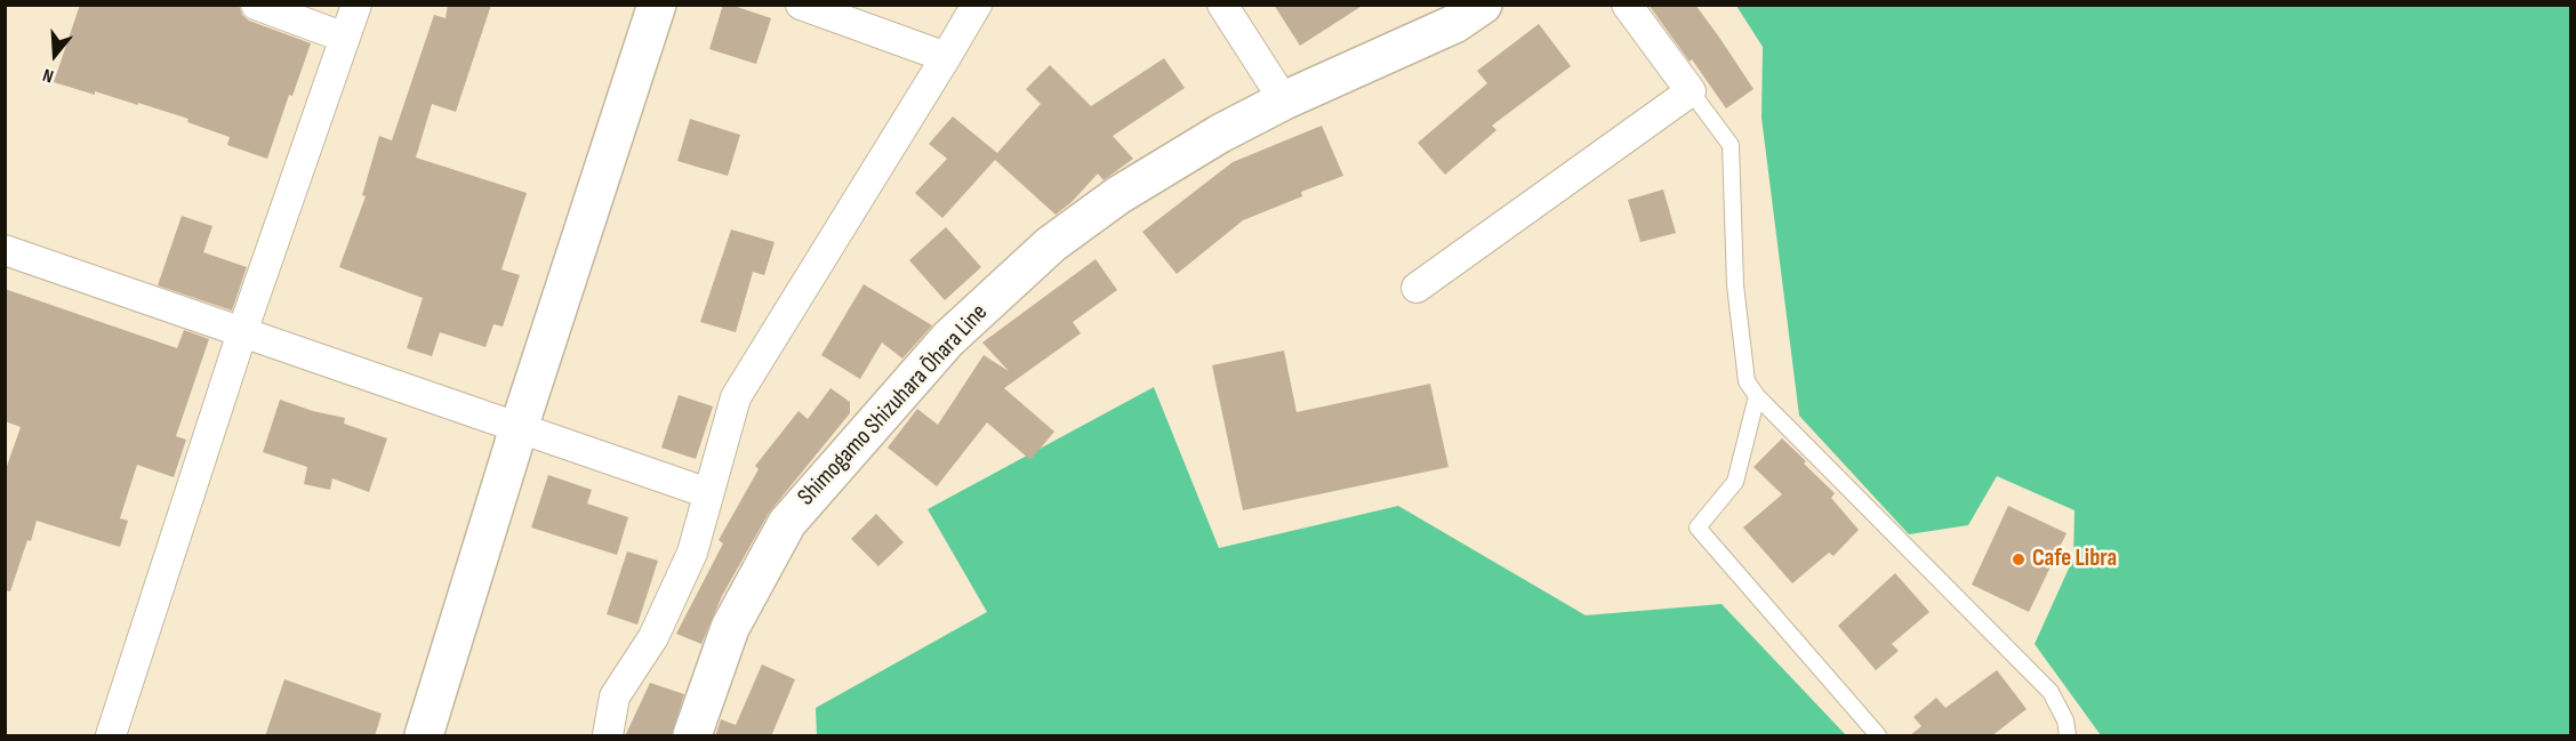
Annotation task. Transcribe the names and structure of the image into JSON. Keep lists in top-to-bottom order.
{
  "streets": {
    "main road": ["Shimogamo Shizuhara Ōhara Line"]
  },
  "places": ["Cafe Libra"],
  "north": "bottom"
}
